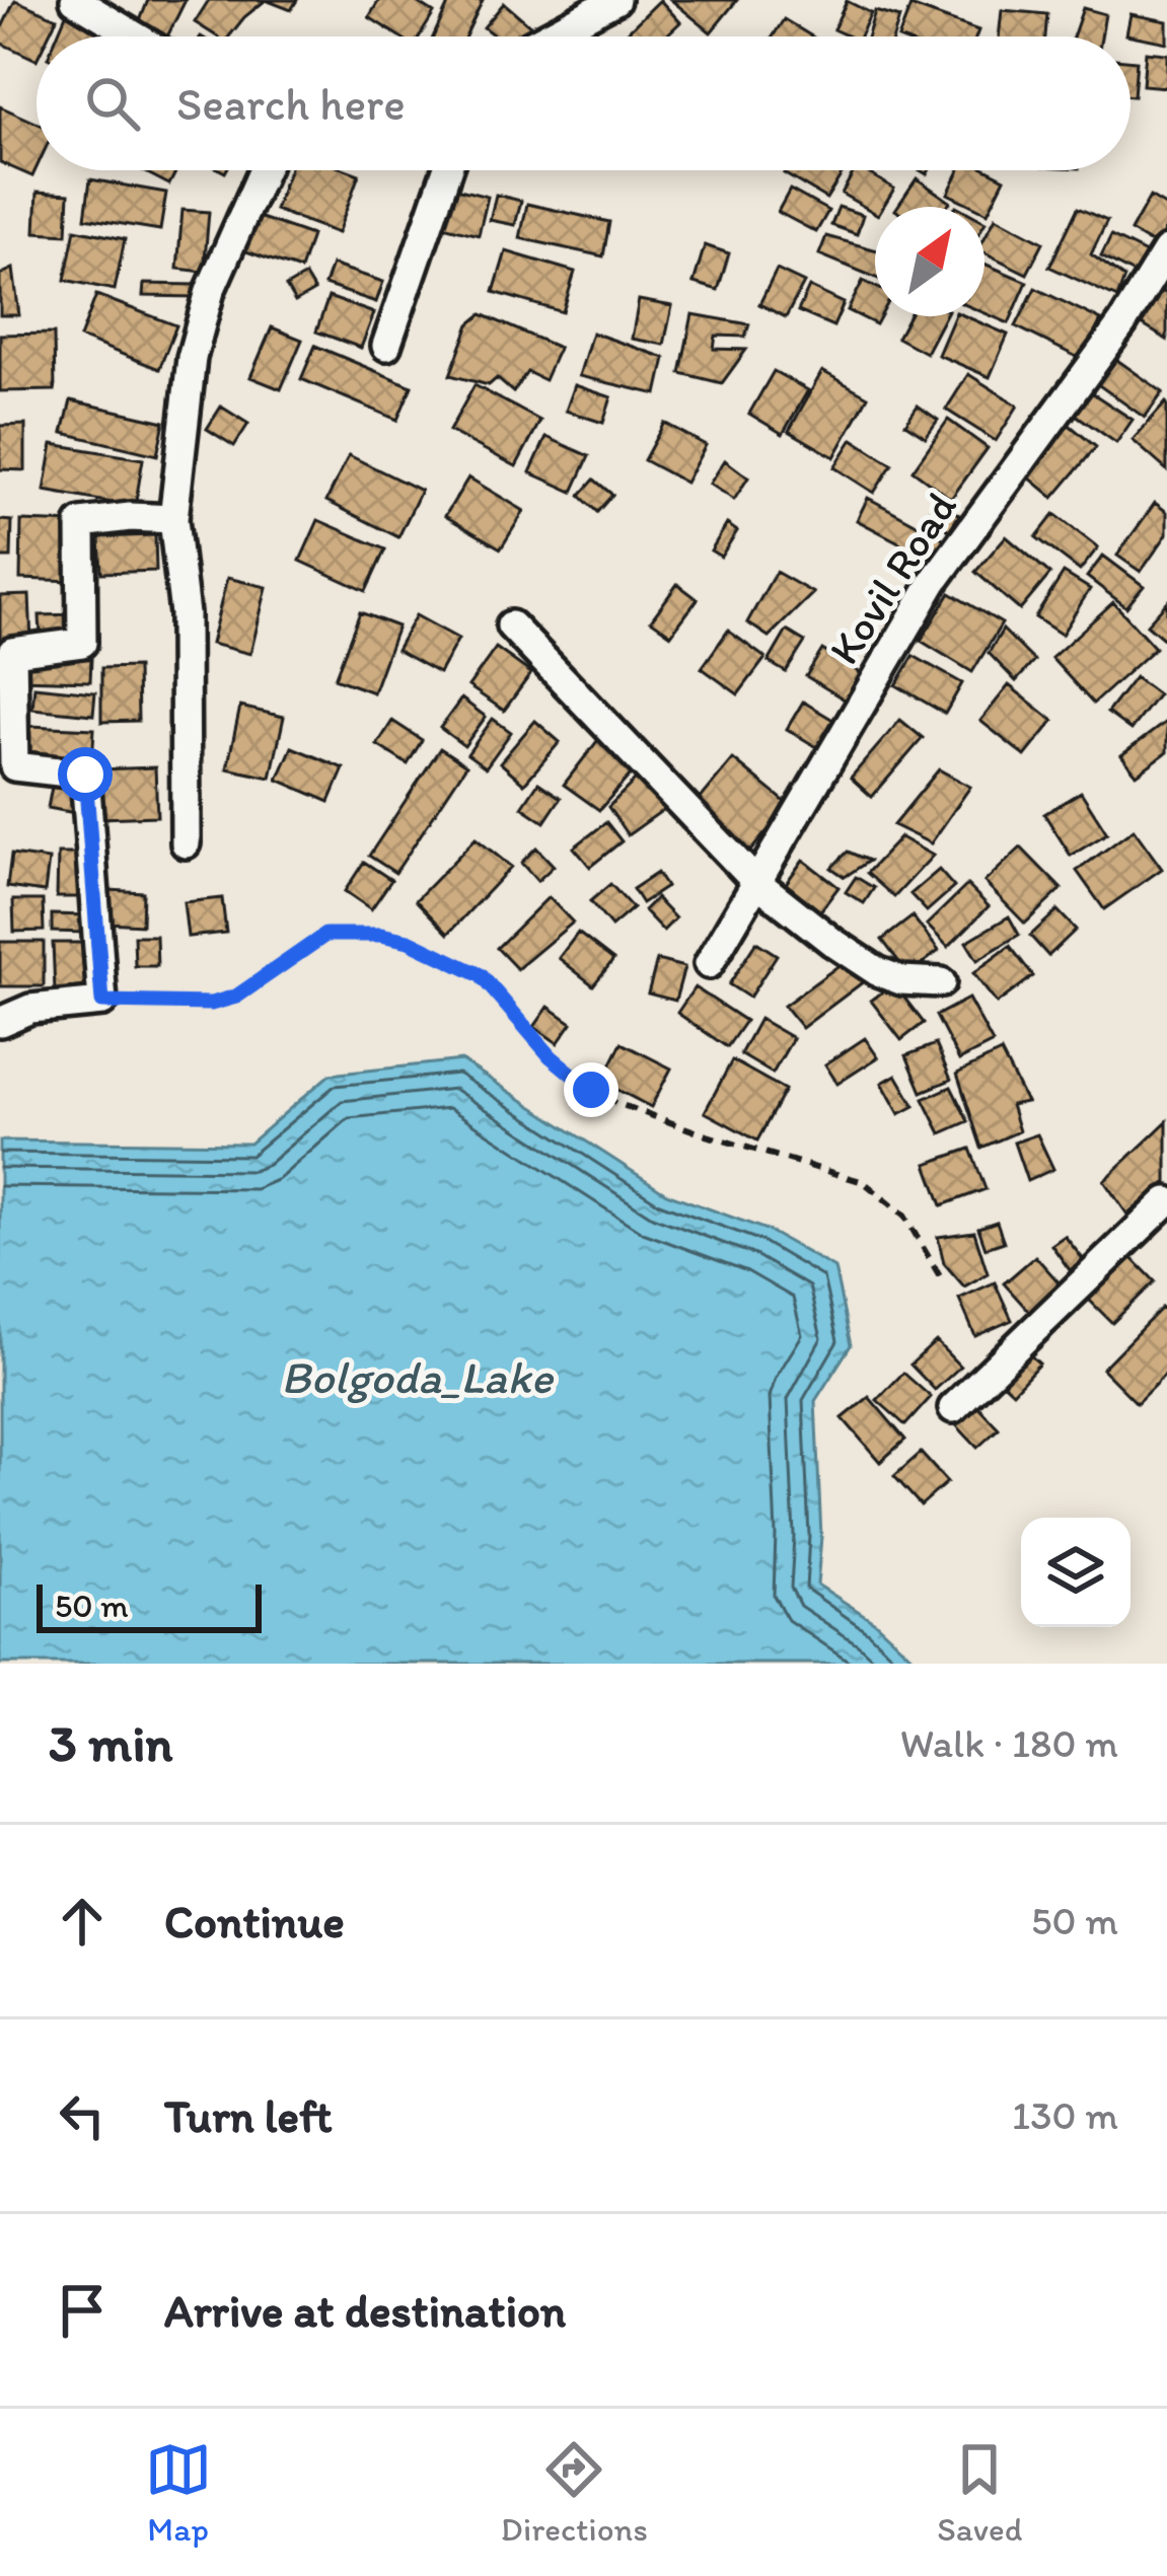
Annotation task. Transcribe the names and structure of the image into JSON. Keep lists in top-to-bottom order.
{
  "streets": {
    "street": ["Kovil Road"]
  },
  "water": ["Bolgoda_Lake"],
  "scale_bar": "50 m",
  "north": "top right",
  "page": {
    "search": "Search here",
    "scale": "50 m",
    "heading": ["3 min", "Walk · 180 m"],
    "list": [
      ["Continue", "50 m"],
      ["Turn left", "130 m"],
      "Arrive at destination"
    ],
    "nav": ["Map", "Directions", "Saved"]
  }
}
